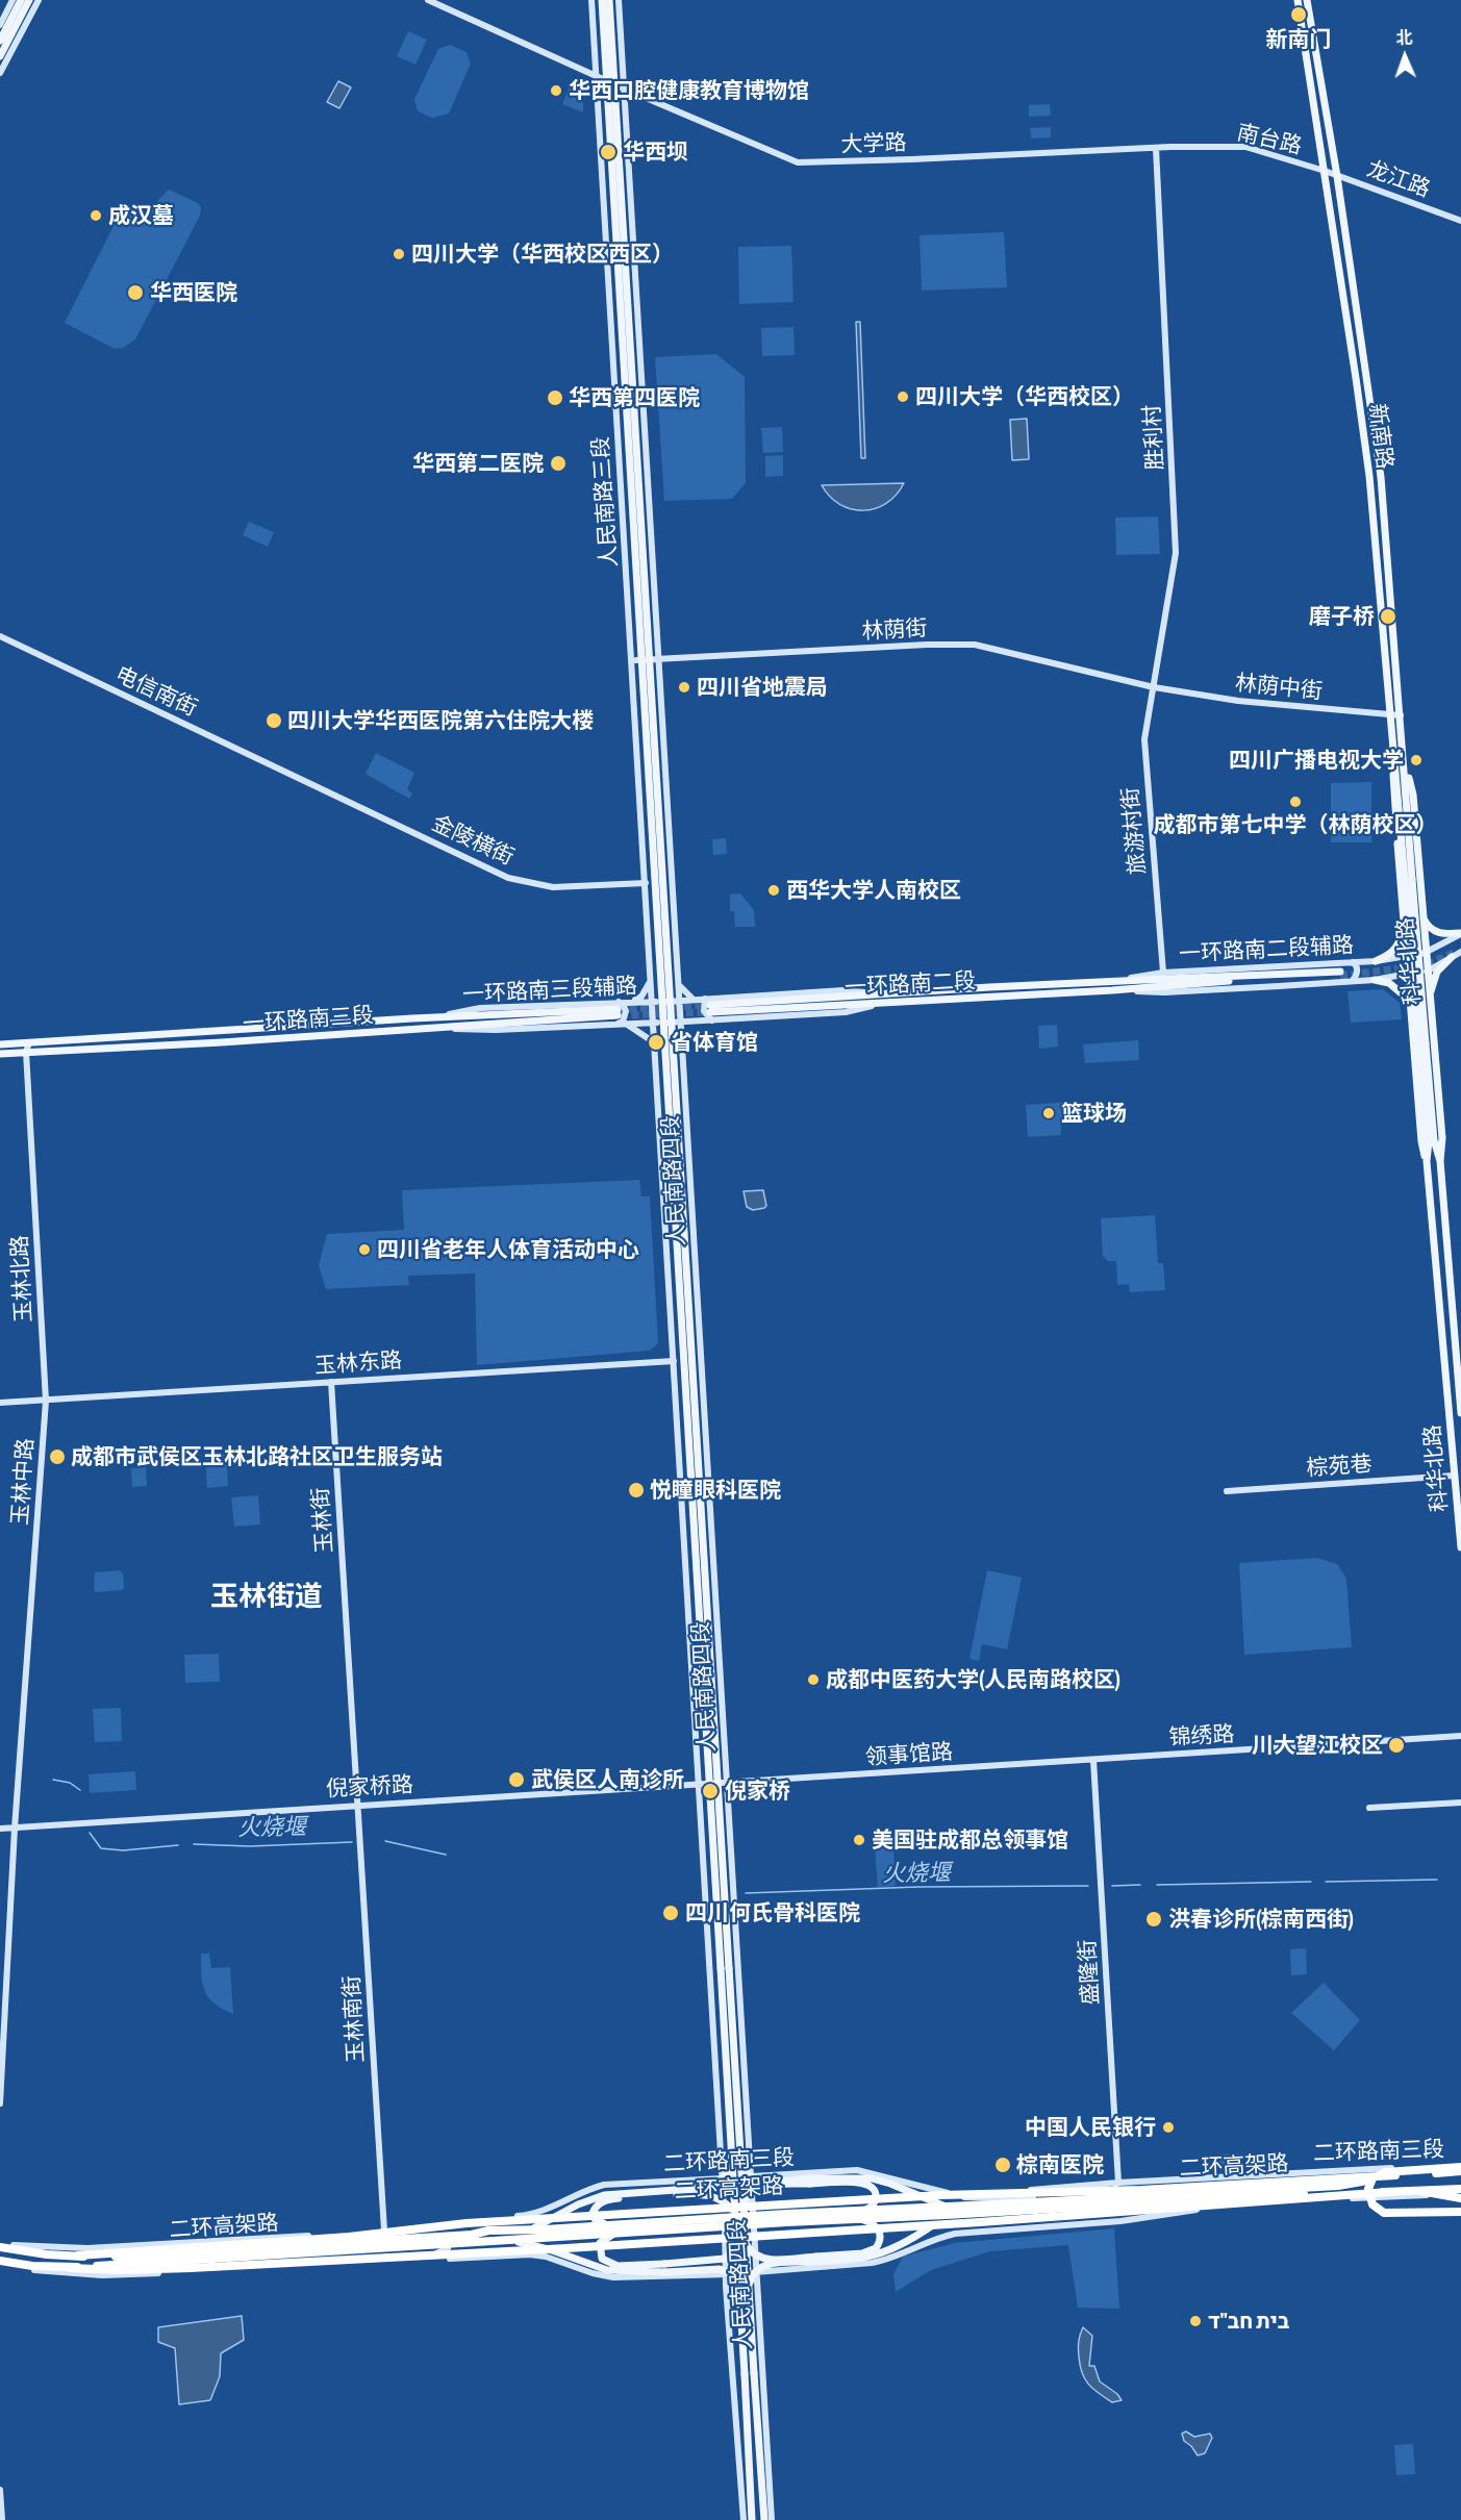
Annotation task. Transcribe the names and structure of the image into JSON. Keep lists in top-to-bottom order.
{
  "streets": {
    "highway": ["二环高架路"],
    "main road": [
      "新南路",
      "人民南路三段",
      "科华北路",
      "一环路南二段",
      "一环路南三段",
      "人民南路四段"
    ],
    "street": [
      "南台路",
      "大学路",
      "龙江路",
      "胜利村",
      "林荫街",
      "林荫中街",
      "电信南街",
      "旅游村街",
      "金陵横街",
      "一环路南二段辅路",
      "一环路南三段辅路",
      "玉林北路",
      "玉林东路",
      "棕苑巷",
      "玉林中路",
      "玉林街",
      "锦绣路",
      "领事馆路",
      "倪家桥路",
      "盛隆街",
      "玉林南街",
      "二环路南三段"
    ]
  },
  "crossings": [
    ["南台路", "大学路"],
    ["南台路", "龙江路"],
    ["南台路", "新南路"],
    ["大学路", "胜利村"],
    ["大学路", "人民南路三段"],
    ["龙江路", "新南路"],
    ["新南路", "林荫中街"],
    ["新南路", "科华北路"],
    ["胜利村", "林荫街"],
    ["胜利村", "林荫中街"],
    ["胜利村", "旅游村街"],
    ["人民南路三段", "林荫街"],
    ["人民南路三段", "金陵横街"],
    ["人民南路三段", "一环路南三段辅路"],
    ["人民南路三段", "人民南路四段"],
    ["林荫街", "林荫中街"],
    ["林荫街", "旅游村街"],
    ["林荫中街", "旅游村街"],
    ["电信南街", "金陵横街"],
    ["旅游村街", "一环路南二段辅路"],
    ["一环路南二段辅路", "科华北路"],
    ["一环路南二段辅路", "一环路南二段"],
    ["科华北路", "棕苑巷"],
    ["一环路南三段辅路", "一环路南三段"],
    ["一环路南三段辅路", "人民南路四段"],
    ["一环路南三段", "玉林北路"],
    ["人民南路四段", "玉林东路"],
    ["人民南路四段", "领事馆路"],
    ["人民南路四段", "倪家桥路"],
    ["人民南路四段", "二环路南三段"],
    ["玉林北路", "玉林东路"],
    ["玉林北路", "玉林中路"],
    ["玉林东路", "玉林中路"],
    ["玉林东路", "玉林街"],
    ["玉林中路", "倪家桥路"],
    ["玉林街", "倪家桥路"],
    ["玉林街", "玉林南街"],
    ["锦绣路", "领事馆路"],
    ["锦绣路", "盛隆街"],
    ["领事馆路", "倪家桥路"],
    ["领事馆路", "盛隆街"],
    ["倪家桥路", "玉林南街"],
    ["盛隆街", "二环路南三段"],
    ["玉林南街", "二环路南三段"],
    ["二环路南三段", "二环高架路"]
  ],
  "districts": ["玉林街道"],
  "water": ["火烧堰"],
  "places": [
    "新南门",
    "华西口腔健康教育博物馆",
    "华西坝",
    "成汉墓",
    "四川大学（华西校区西区）",
    "华西医院",
    "四川大学（华西校区）",
    "华西第四医院",
    "华西第二医院",
    "磨子桥",
    "四川省地震局",
    "四川大学华西医院第六住院大楼",
    "四川广播电视大学",
    "成都市第七中学（林荫校区）",
    "西华大学人南校区",
    "省体育馆",
    "篮球场",
    "四川省老年人体育活动中心",
    "成都市武侯区玉林北路社区卫生服务站",
    "悦瞳眼科医院",
    "成都中医药大学(人民南路校区)",
    "川大望江校区",
    "武侯区人南诊所",
    "倪家桥",
    "美国驻成都总领事馆",
    "四川何氏骨科医院",
    "洪春诊所(棕南西街)",
    "中国人民银行",
    "棕南医院",
    "בית חב\"ד"
  ],
  "north": "top"
}
